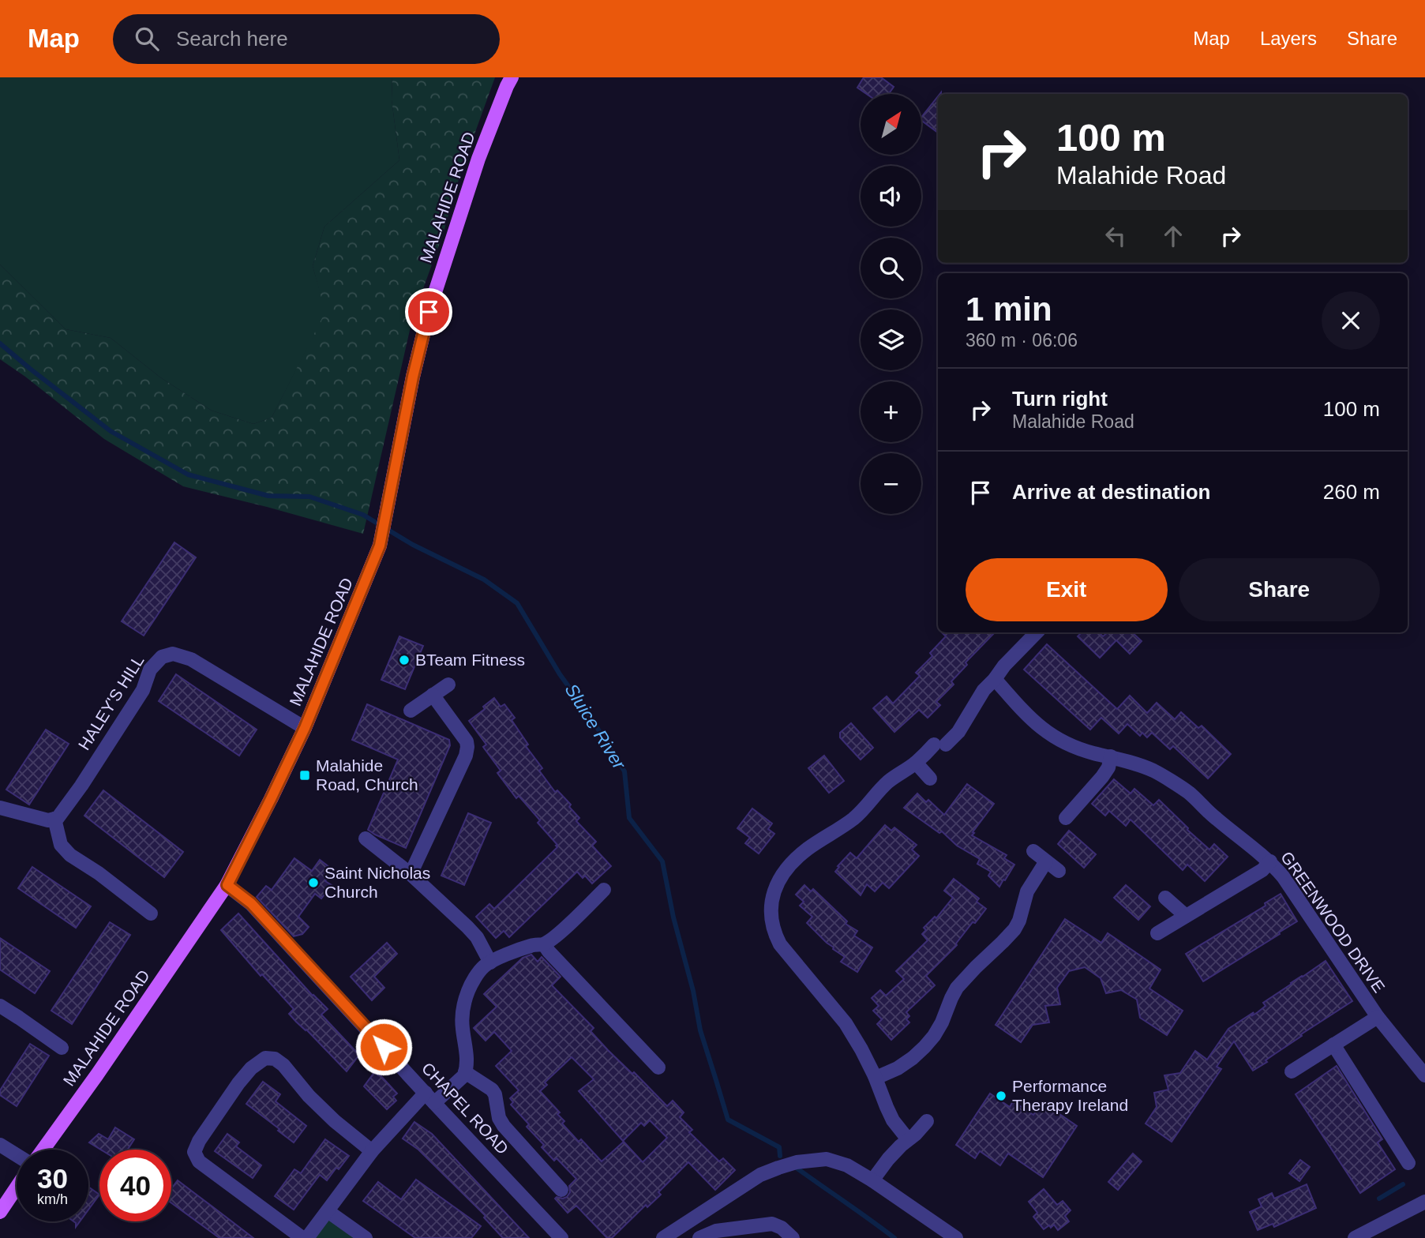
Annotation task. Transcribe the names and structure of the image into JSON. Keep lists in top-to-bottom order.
{
  "streets": {
    "main road": ["MALAHIDE ROAD"],
    "street": ["HALEY'S HILL", "GREENWOOD DRIVE", "CHAPEL ROAD"]
  },
  "crossings": [
    ["MALAHIDE ROAD", "HALEY'S HILL"],
    ["MALAHIDE ROAD", "CHAPEL ROAD"]
  ],
  "water": ["Sluice River"],
  "places": {
    "other": ["BTeam Fitness", "Saint Nicholas Church", "Performance Therapy Ireland"],
    "transit": ["Malahide Road, Church"]
  },
  "north": "top right",
  "page": {
    "header": "Map",
    "search": "Search here",
    "nav": ["Map", "Layers", "Share"],
    "map_buttons": ["+", "−"],
    "turn": ["100 m", "Malahide Road"],
    "heading": ["1 min", "360 m · 06:06"],
    "list": [
      {
        "name": "Turn right",
        "note": "Malahide Road",
        "value": "100 m"
      },
      {
        "name": "Arrive at destination",
        "value": "260 m"
      }
    ],
    "buttons": ["Exit", "Share"],
    "speed": "30 km/h",
    "limit": "40"
  }
}
